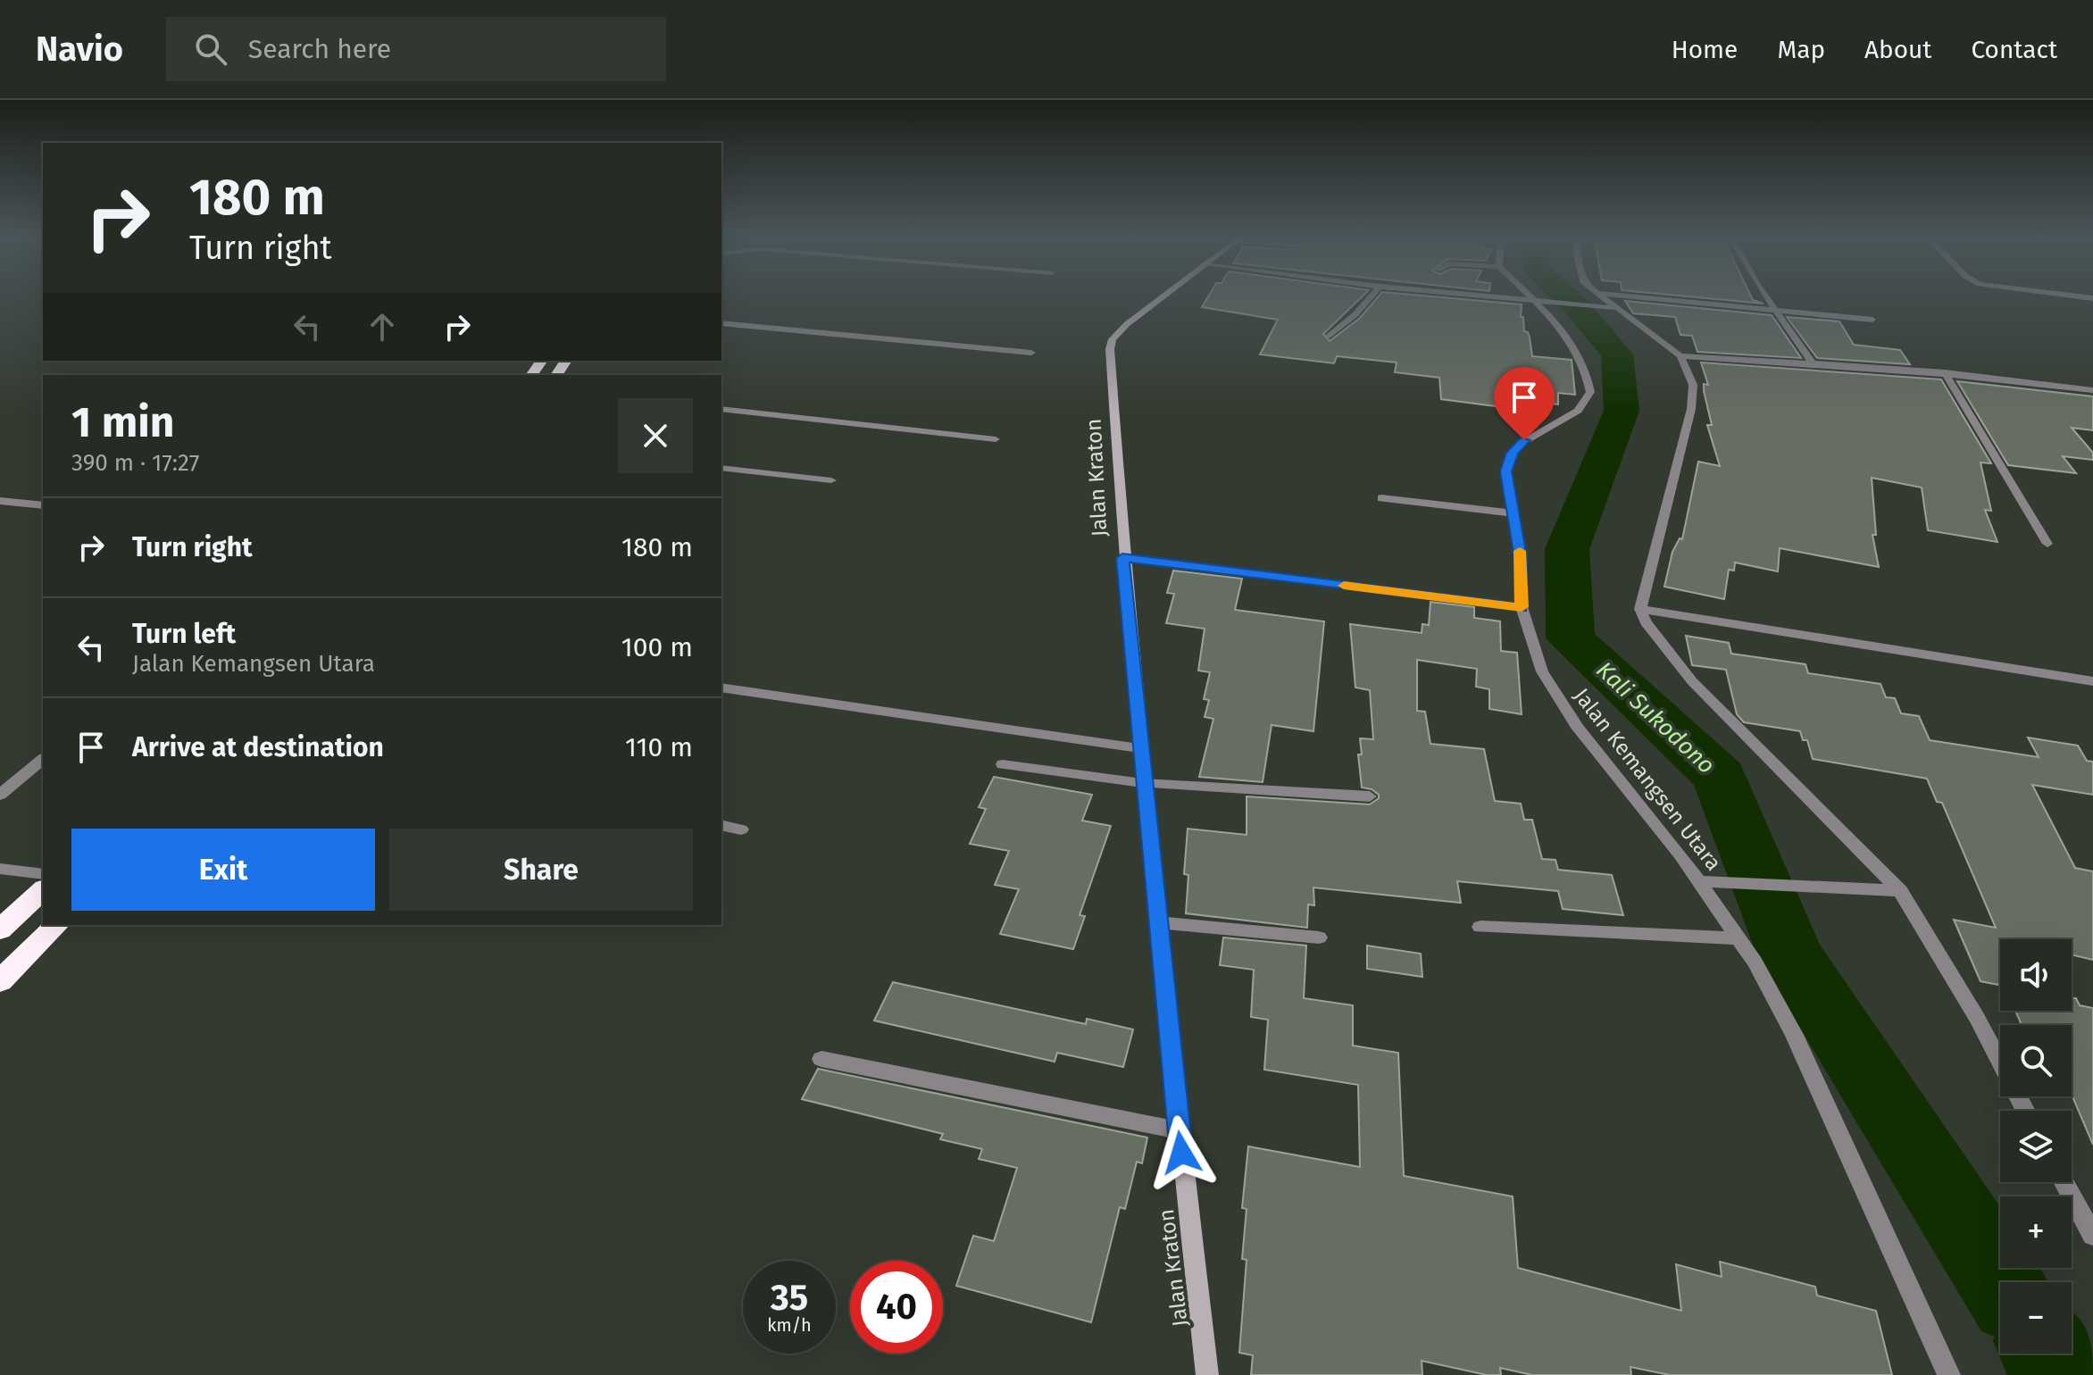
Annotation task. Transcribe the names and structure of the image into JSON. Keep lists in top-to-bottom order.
{
  "streets": {
    "street": ["Jalan Kraton", "Jalan Kemangsen Utara"]
  },
  "water": ["Kali Sukodono"],
  "page": {
    "header": "Navio",
    "search": "Search here",
    "nav": [
      "Home",
      "Map",
      "About",
      "Contact"
    ],
    "turn": ["180 m", "Turn right"],
    "heading": ["1 min", "390 m · 17:27"],
    "list": [
      {
        "name": "Turn right",
        "value": "180 m"
      },
      {
        "name": "Turn left",
        "note": "Jalan Kemangsen Utara",
        "value": "100 m"
      },
      {
        "name": "Arrive at destination",
        "value": "110 m"
      }
    ],
    "buttons": ["Exit", "Share"],
    "map_buttons": ["+", "−"],
    "speed": "35 km/h",
    "limit": "40"
  }
}
